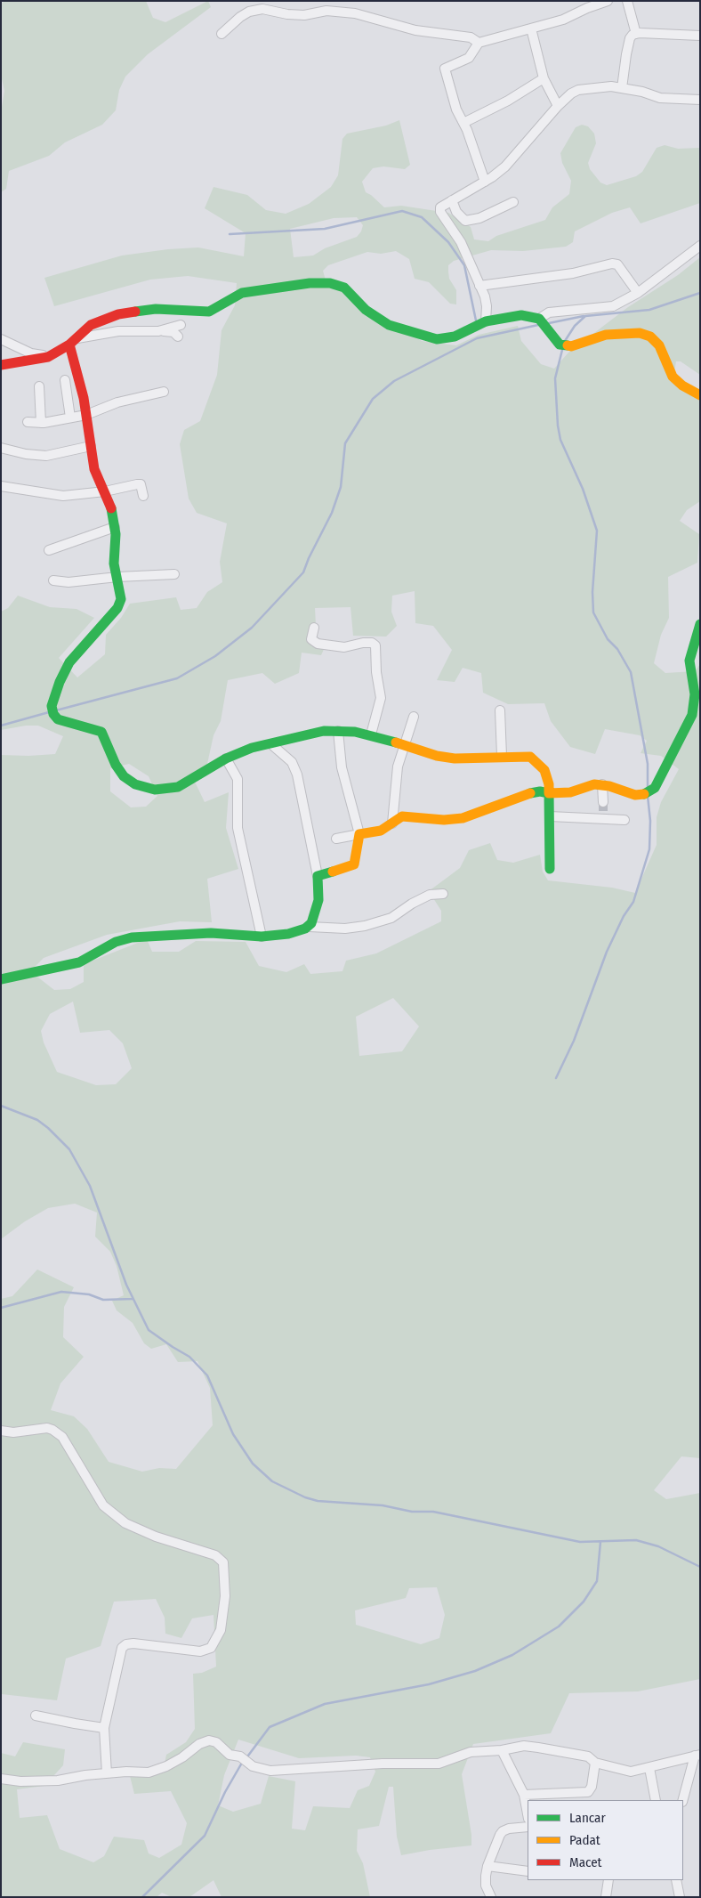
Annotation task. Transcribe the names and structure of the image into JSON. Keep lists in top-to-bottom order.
{
  "legend": ["Lancar", "Padat", "Macet"]
}
